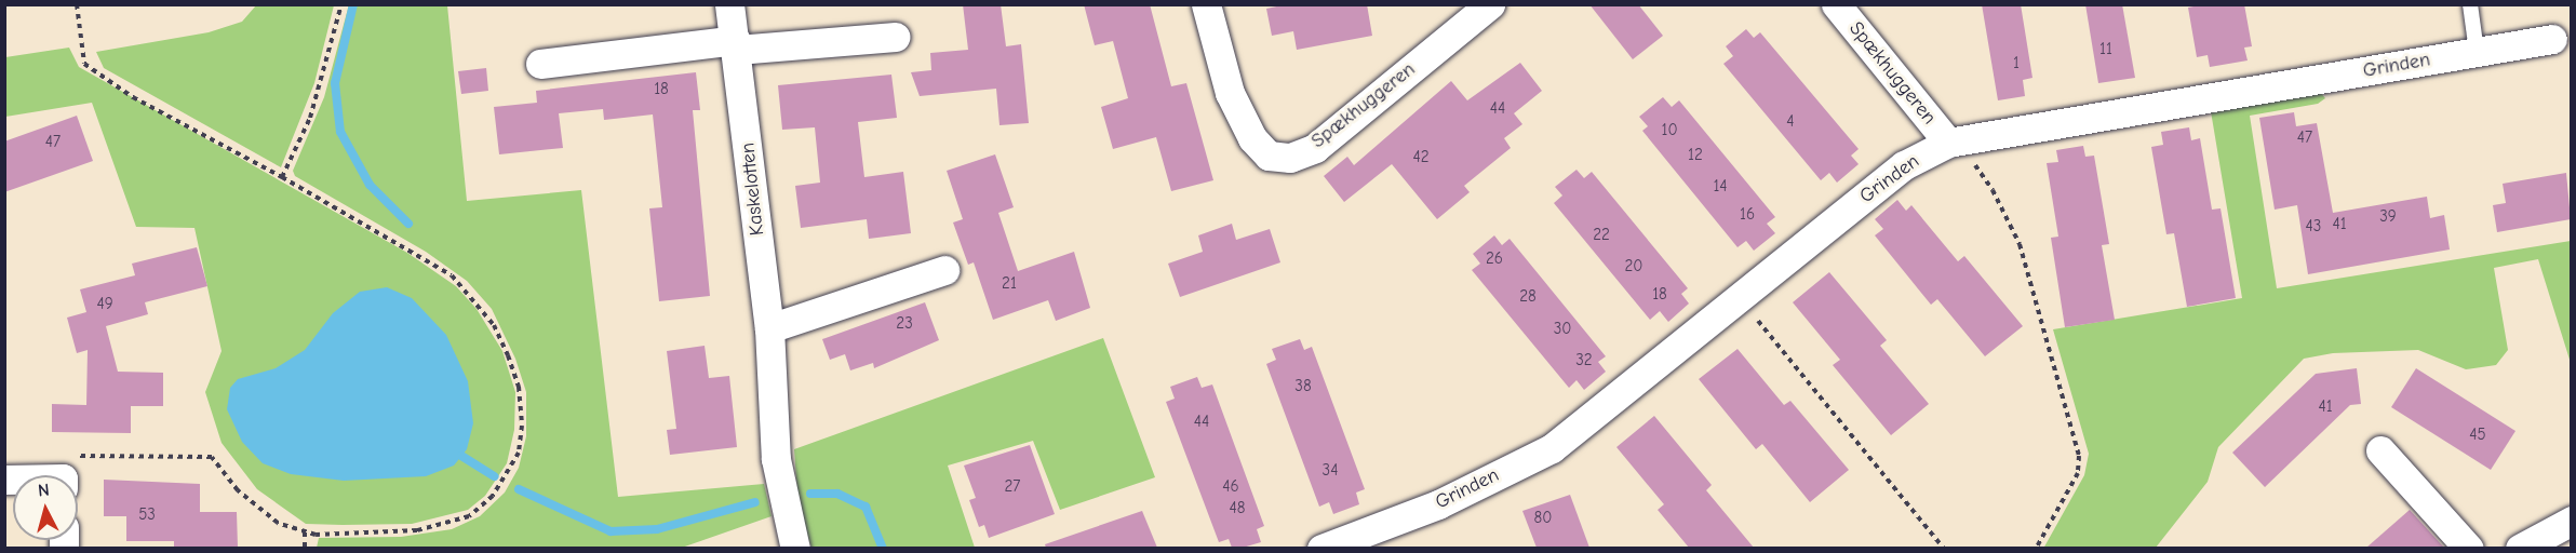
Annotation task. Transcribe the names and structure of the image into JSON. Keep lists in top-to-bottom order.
{
  "streets": {
    "street": ["Grinden", "Spækhuggeren", "Kaskelotten"]
  },
  "crossings": [
    ["Grinden", "Spækhuggeren"]
  ],
  "house_numbers": [
    "11",
    "1",
    "18",
    "44",
    "4",
    "10",
    "47",
    "47",
    "12",
    "42",
    "14",
    "16",
    "39",
    "41",
    "43",
    "22",
    "26",
    "20",
    "21",
    "18",
    "28",
    "49",
    "23",
    "30",
    "32",
    "38",
    "41",
    "44",
    "45",
    "34",
    "27",
    "46",
    "48",
    "53",
    "80"
  ],
  "north": "top"
}
